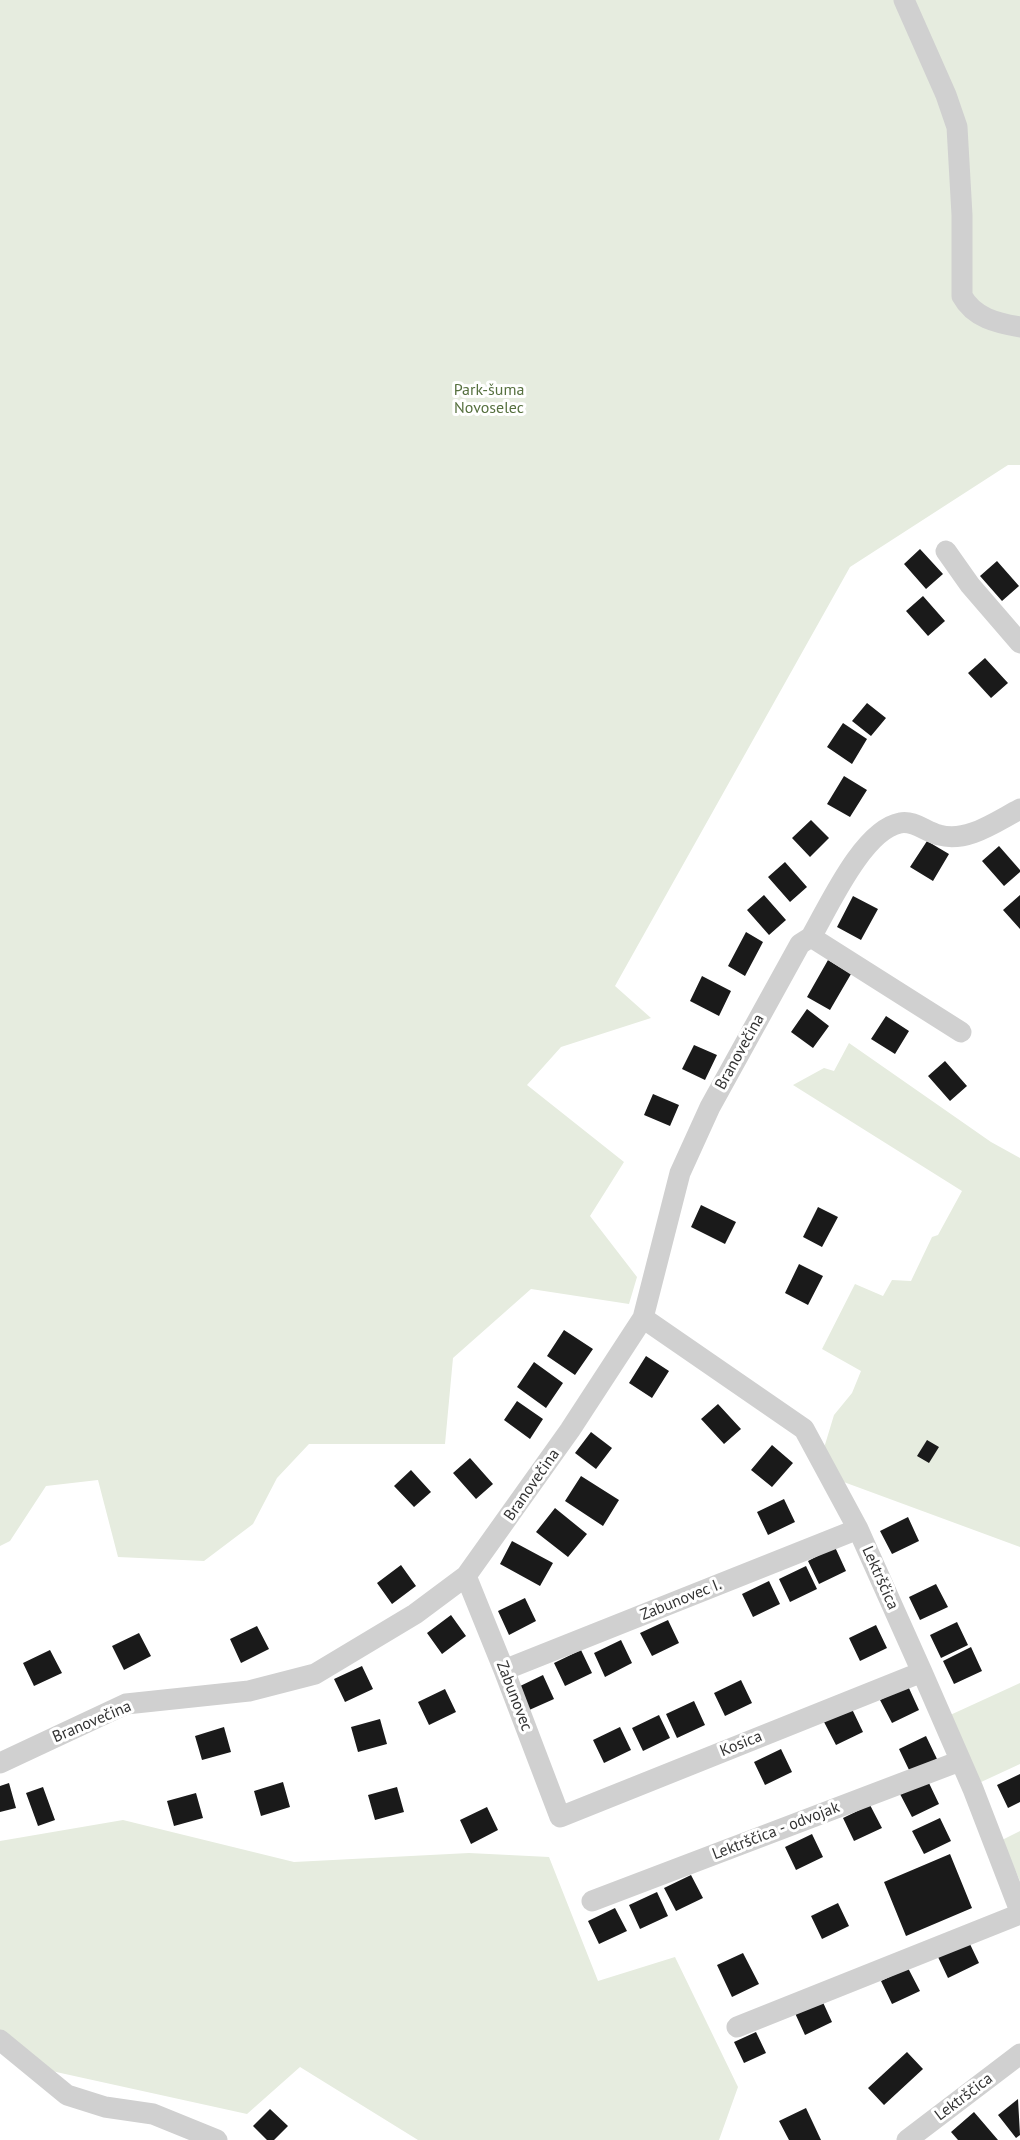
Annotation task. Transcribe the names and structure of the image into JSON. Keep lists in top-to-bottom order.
{
  "streets": {
    "street": [
      "Branovečina",
      "Lektrščica",
      "Zabunovec I.",
      "Zabunovec",
      "Kosica",
      "Lektrščica - odvojak"
    ]
  },
  "crossings": [
    ["Branovečina", "Lektrščica"],
    ["Branovečina", "Zabunovec"],
    ["Lektrščica", "Zabunovec I."],
    ["Lektrščica", "Kosica"],
    ["Lektrščica", "Lektrščica - odvojak"],
    ["Zabunovec I.", "Zabunovec"],
    ["Zabunovec", "Kosica"]
  ],
  "parks": ["Park-šuma Novoselec"]
}
